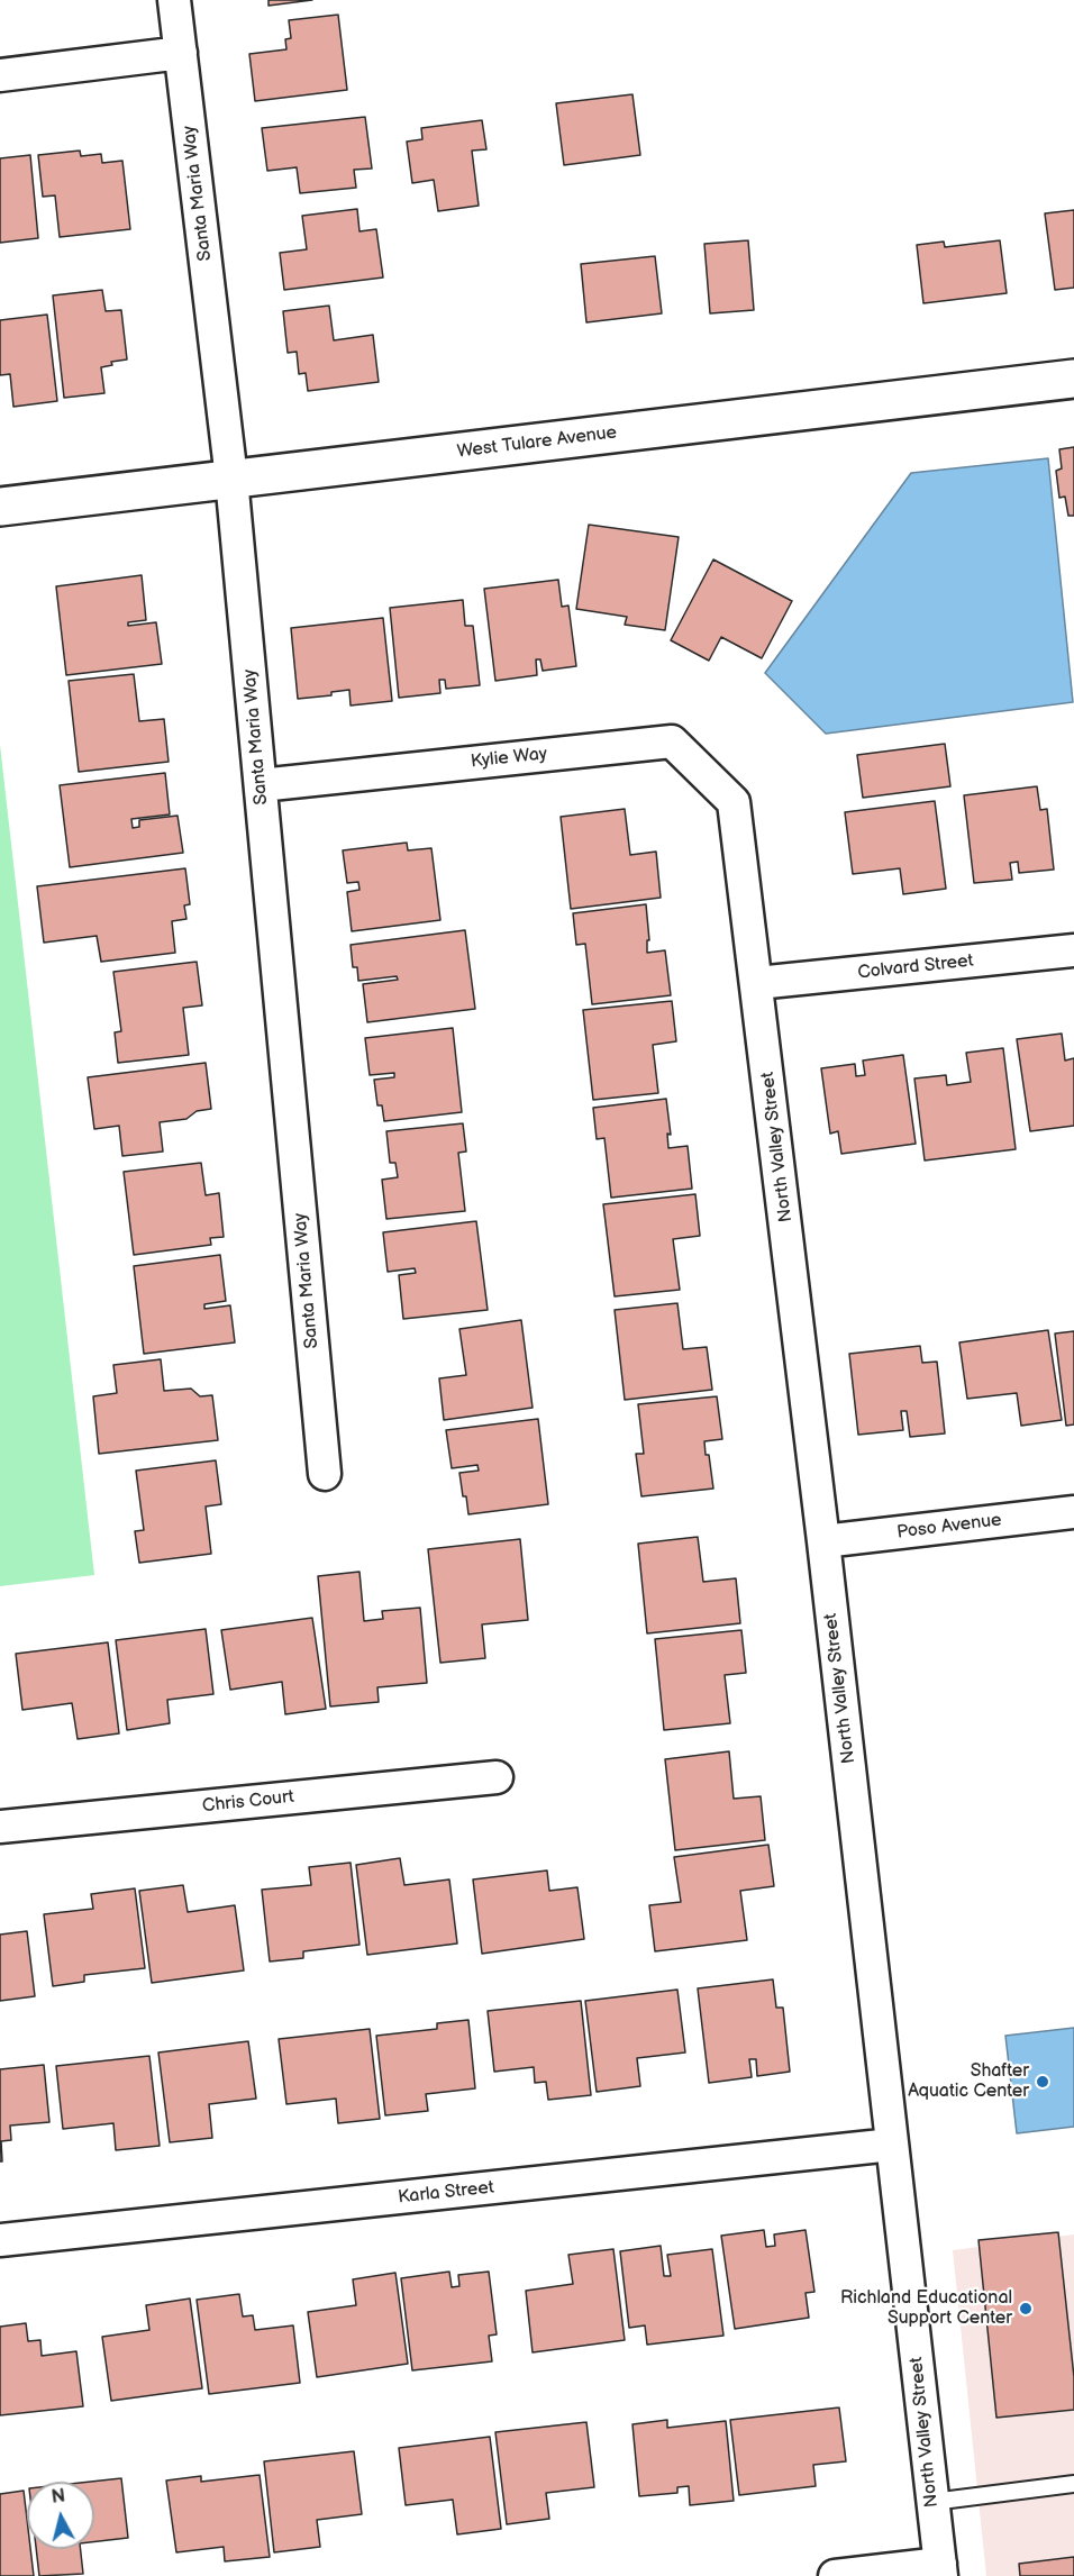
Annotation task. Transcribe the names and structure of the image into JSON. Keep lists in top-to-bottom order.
{
  "streets": {
    "street": [
      "Santa Maria Way",
      "West Tulare Avenue",
      "Kylie Way",
      "Colvard Street",
      "North Valley Street",
      "Poso Avenue",
      "Chris Court",
      "Karla Street"
    ]
  },
  "crossings": [
    ["Santa Maria Way", "West Tulare Avenue"],
    ["Santa Maria Way", "Kylie Way"],
    ["Kylie Way", "North Valley Street"],
    ["Colvard Street", "North Valley Street"],
    ["North Valley Street", "Poso Avenue"],
    ["North Valley Street", "Karla Street"]
  ],
  "places": ["Shafter Aquatic Center", "Richland Educational Support Center"],
  "north": "top"
}
